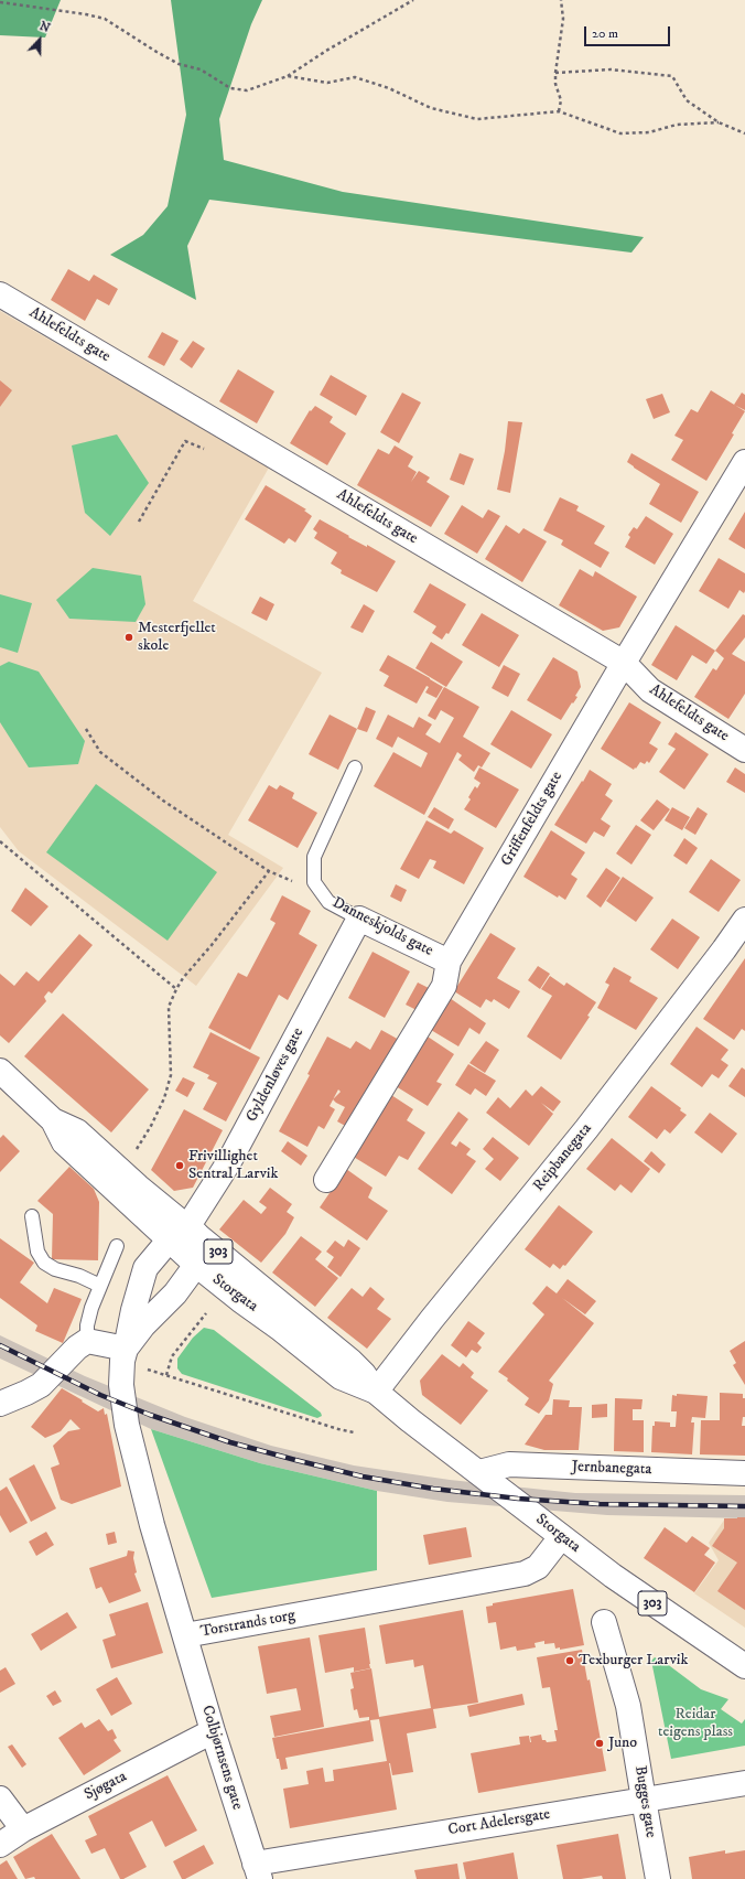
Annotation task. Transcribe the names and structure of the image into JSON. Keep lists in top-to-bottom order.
{
  "streets": {
    "street": [
      "Ahlefeldts gate",
      "Griffenfeldts gate",
      "Danneskjolds gate",
      "Gyldenløves gate",
      "Reipbanegata",
      "303",
      "Storgata",
      "Jernbanegata",
      "Torstrands torg",
      "Colbjørnsens gate",
      "Sjøgata",
      "Bugges gate",
      "Cort Adelersgate"
    ]
  },
  "crossings": [
    ["Ahlefeldts gate", "Griffenfeldts gate"],
    ["Griffenfeldts gate", "Danneskjolds gate"],
    ["Danneskjolds gate", "Gyldenløves gate"],
    ["Gyldenløves gate", "Storgata"],
    ["Gyldenløves gate", "Torstrands torg"],
    ["Reipbanegata", "Storgata"],
    ["Storgata", "Jernbanegata"],
    ["Storgata", "Torstrands torg"],
    ["Torstrands torg", "Colbjørnsens gate"],
    ["Colbjørnsens gate", "Sjøgata"],
    ["Colbjørnsens gate", "Cort Adelersgate"],
    ["Bugges gate", "Cort Adelersgate"]
  ],
  "parks": ["Reidar teigens plass"],
  "places": [
    "Mesterfjellet skole",
    "Frivillighet Sentral Larvik",
    "Texburger Larvik",
    "Juno"
  ],
  "scale_bar": "20 m",
  "north": "top"
}
